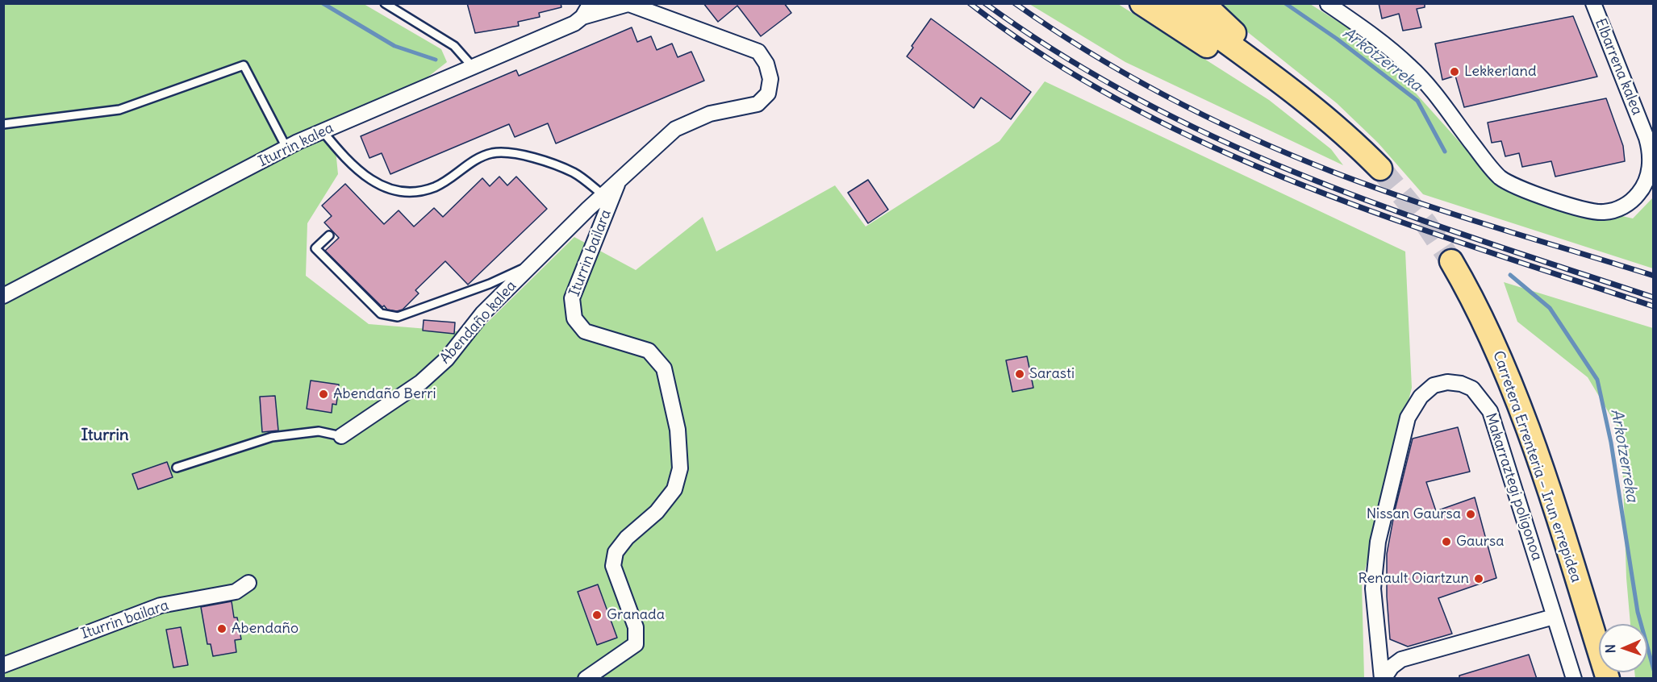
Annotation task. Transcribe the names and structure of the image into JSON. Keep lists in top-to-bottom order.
{
  "streets": {
    "main road": ["Carretera Errenteria – Irun errepidea"],
    "street": [
      "Elbarrena kalea",
      "Iturrin kalea",
      "Iturrin bailara",
      "Abendaño kalea",
      "Makarraztegi poligonoa"
    ]
  },
  "crossings": [
    ["Iturrin bailara", "Abendaño kalea"]
  ],
  "districts": ["Iturrin"],
  "water": ["Arkotzerreka"],
  "places": [
    "Lekkerland",
    "Sarasti",
    "Abendaño Berri",
    "Nissan Gaursa",
    "Gaursa",
    "Renault Oiartzun",
    "Granada",
    "Abendaño"
  ],
  "north": "left"
}
